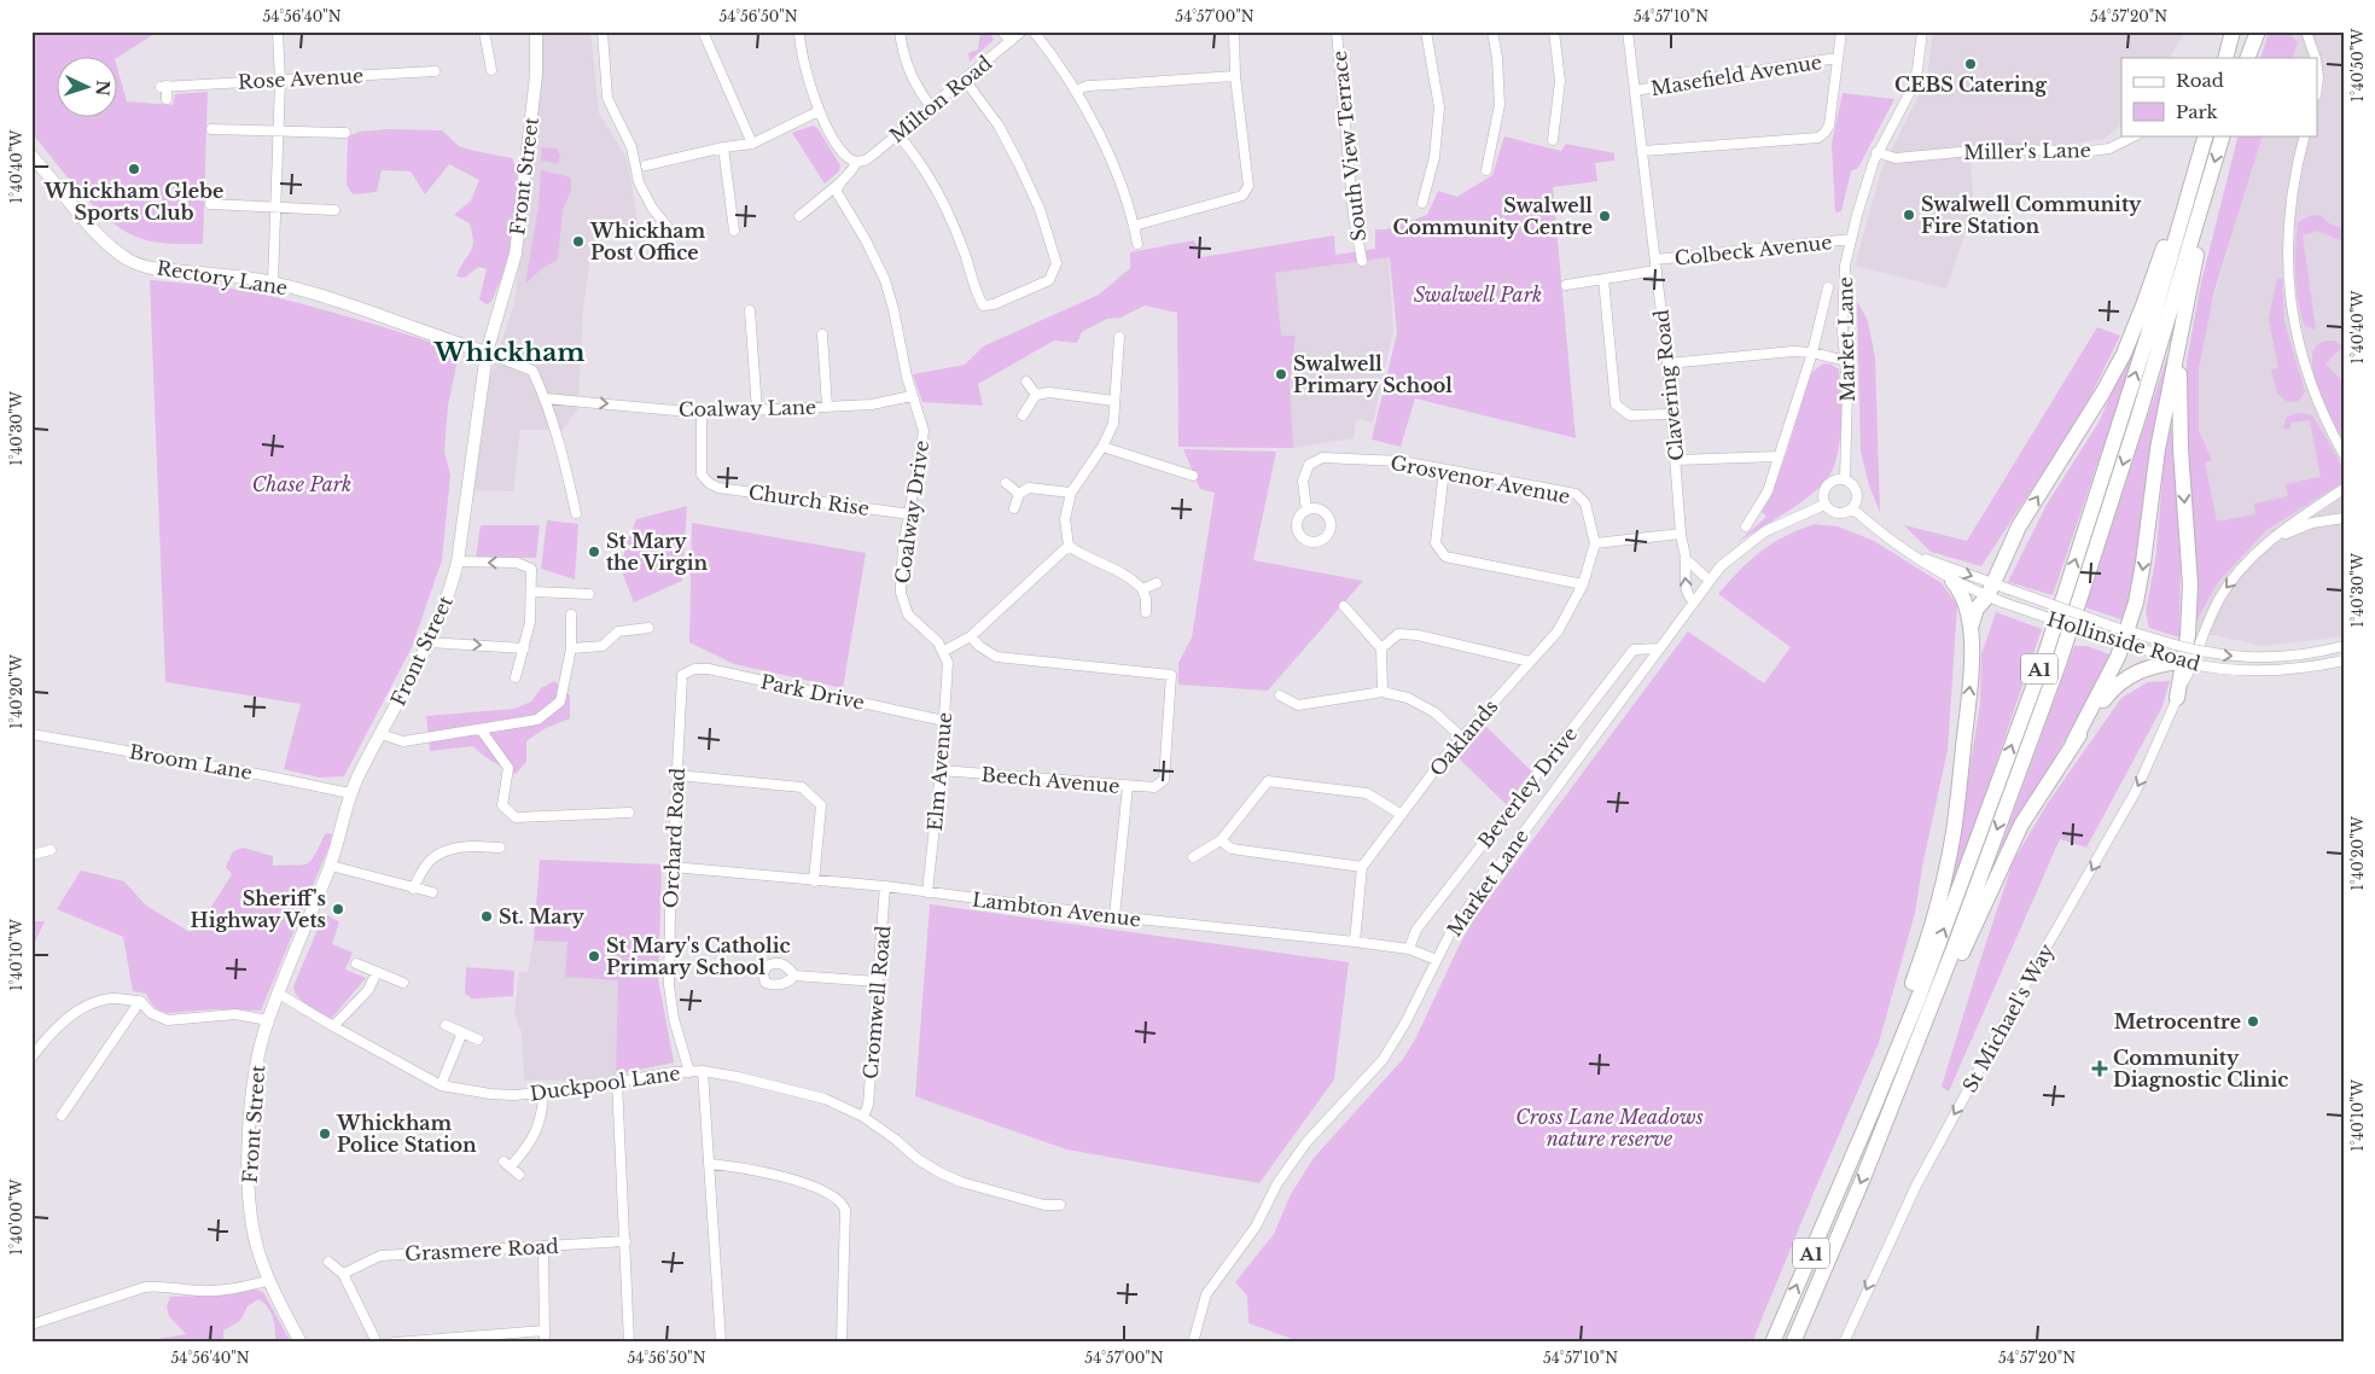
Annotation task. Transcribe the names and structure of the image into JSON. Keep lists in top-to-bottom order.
{
  "streets": {
    "highway": ["A1"],
    "main road": ["Front Street", "Rectory Lane"],
    "street": [
      "Masefield Avenue",
      "Rose Avenue",
      "Milton Road",
      "South View Terrace",
      "Miller's Lane",
      "Colbeck Avenue",
      "Market Lane",
      "Clavering Road",
      "Coalway Lane",
      "Grosvenor Avenue",
      "Church Rise",
      "Coalway Drive",
      "Hollinside Road",
      "Park Drive",
      "Oaklands",
      "Broom Lane",
      "Elm Avenue",
      "Beech Avenue",
      "Beverley Drive",
      "Orchard Road",
      "Lambton Avenue",
      "Cromwell Road",
      "St Michael's Way",
      "Duckpool Lane",
      "Grasmere Road"
    ]
  },
  "crossings": [
    ["Masefield Avenue", "Clavering Road"],
    ["Miller's Lane", "Market Lane"],
    ["Front Street", "Rectory Lane"],
    ["Front Street", "Broom Lane"],
    ["Front Street", "Duckpool Lane"],
    ["Colbeck Avenue", "Market Lane"],
    ["Colbeck Avenue", "Clavering Road"],
    ["Market Lane", "Clavering Road"],
    ["Market Lane", "Hollinside Road"],
    ["Market Lane", "Beverley Drive"],
    ["Market Lane", "Lambton Avenue"],
    ["Coalway Lane", "Church Rise"],
    ["Coalway Lane", "Coalway Drive"],
    ["Grosvenor Avenue", "Oaklands"],
    ["Church Rise", "Coalway Drive"],
    ["Coalway Drive", "Elm Avenue"],
    ["Park Drive", "Elm Avenue"],
    ["Park Drive", "Orchard Road"],
    ["Elm Avenue", "Beech Avenue"],
    ["Elm Avenue", "Lambton Avenue"],
    ["Beverley Drive", "Lambton Avenue"],
    ["Orchard Road", "Lambton Avenue"],
    ["Orchard Road", "Duckpool Lane"],
    ["Lambton Avenue", "Cromwell Road"],
    ["Cromwell Road", "Duckpool Lane"]
  ],
  "one_way": ["Coalway Lane", "St Michael's Way"],
  "districts": ["Whickham"],
  "parks": ["Swalwell Park", "Chase Park", "Cross Lane Meadows nature reserve"],
  "places": {
    "other": [
      "CEBS Catering",
      "Whickham Glebe Sports Club",
      "Swalwell Community Fire Station",
      "Swalwell Community Centre",
      "Whickham Post Office",
      "Swalwell Primary School",
      "St Mary the Virgin",
      "Sheriff's Highway Vets",
      "St. Mary",
      "St Mary's Catholic Primary School",
      "Metrocentre",
      "Whickham Police Station"
    ],
    "health": ["Community Diagnostic Clinic"]
  },
  "legend": ["Road", "Park"],
  "north": "right",
  "coordinates": [
    "54°56'40\"N",
    "54°56'50\"N",
    "54°57'00\"N",
    "54°57'10\"N",
    "54°57'20\"N",
    "1°40'50\"W",
    "1°40'40\"W",
    "1°40'30\"W",
    "1°40'20\"W",
    "1°40'10\"W",
    "1°40'00\"W"
  ]
}
